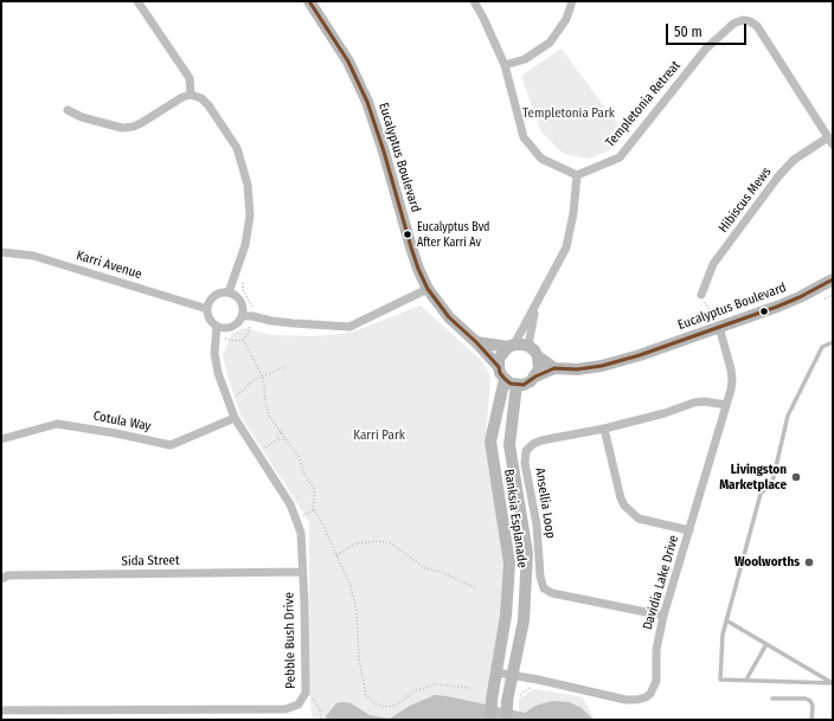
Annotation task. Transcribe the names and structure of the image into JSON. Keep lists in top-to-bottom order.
{
  "streets": {
    "street": [
      "Templetonia Retreat",
      "Eucalyptus Boulevard",
      "Hibiscus Mews",
      "Karri Avenue",
      "Cotula Way",
      "Ansellia Loop",
      "Banksia Esplanade",
      "Sida Street",
      "Davidia Lake Drive",
      "Pebble Bush Drive"
    ]
  },
  "crossings": [
    ["Templetonia Retreat", "Hibiscus Mews"],
    ["Eucalyptus Boulevard", "Banksia Esplanade"],
    ["Eucalyptus Boulevard", "Davidia Lake Drive"],
    ["Karri Avenue", "Pebble Bush Drive"],
    ["Cotula Way", "Pebble Bush Drive"],
    ["Ansellia Loop", "Davidia Lake Drive"],
    ["Banksia Esplanade", "Davidia Lake Drive"],
    ["Sida Street", "Pebble Bush Drive"]
  ],
  "parks": ["Templetonia Park", "Karri Park"],
  "places": ["Eucalyptus Bvd After Karri Av", "Livingston Marketplace", "Woolworths"],
  "scale_bar": "50 m"
}
